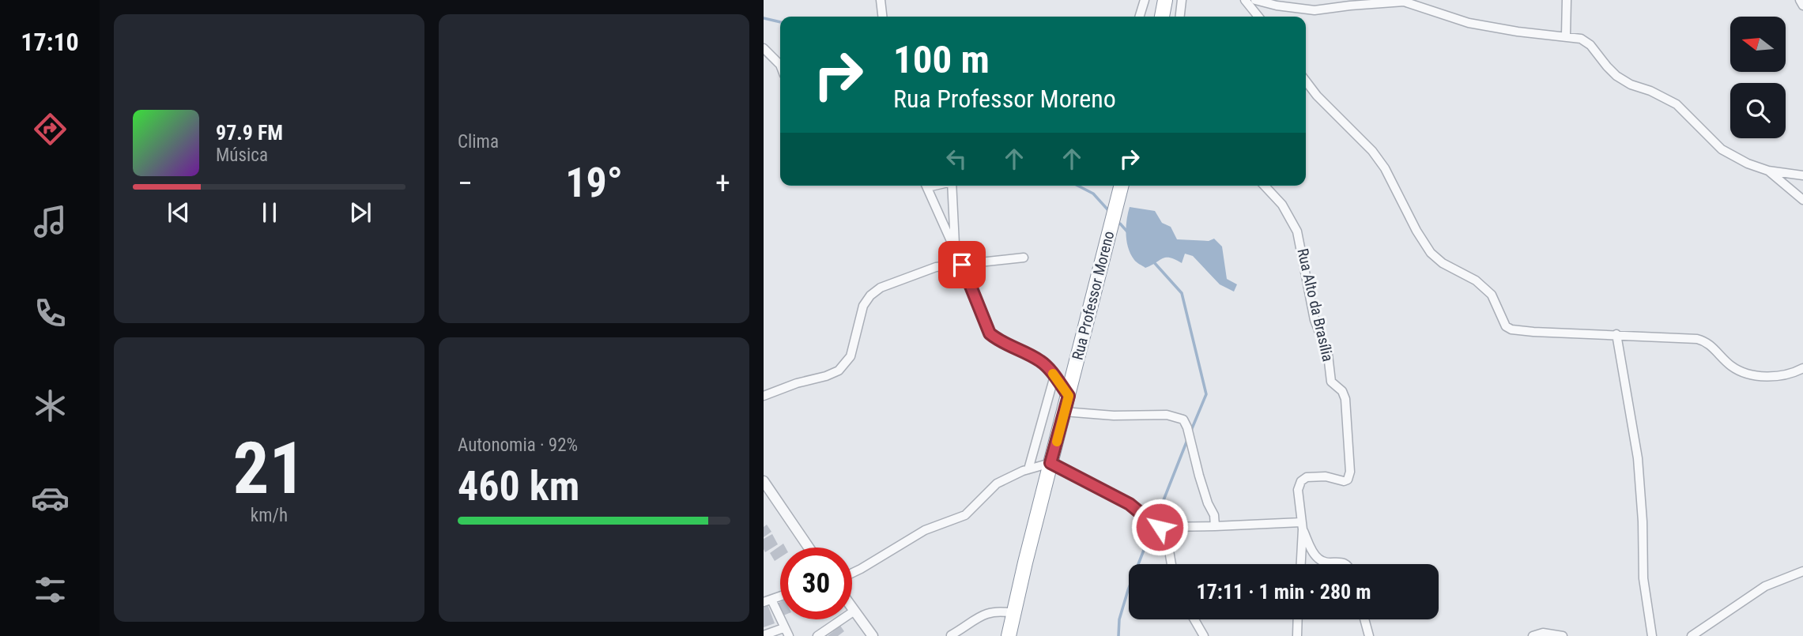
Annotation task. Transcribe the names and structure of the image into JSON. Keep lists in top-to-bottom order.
{
  "streets": {
    "highway": ["Rua Professor Moreno"],
    "street": ["Rua Alto da Brasília"]
  },
  "north": "left",
  "page": {
    "tabs": "17:10",
    "tile": [
      "Clima",
      ["21", "km/h"],
      ["Autonomia · 92%", "460 km"]
    ],
    "turn": ["100 m", "Rua Professor Moreno"],
    "song": ["97.9 FM", "Música"],
    "heat": ["−", "19°", "+"],
    "limit": "30",
    "trip": "17:11 · 1 min · 280 m"
  }
}
